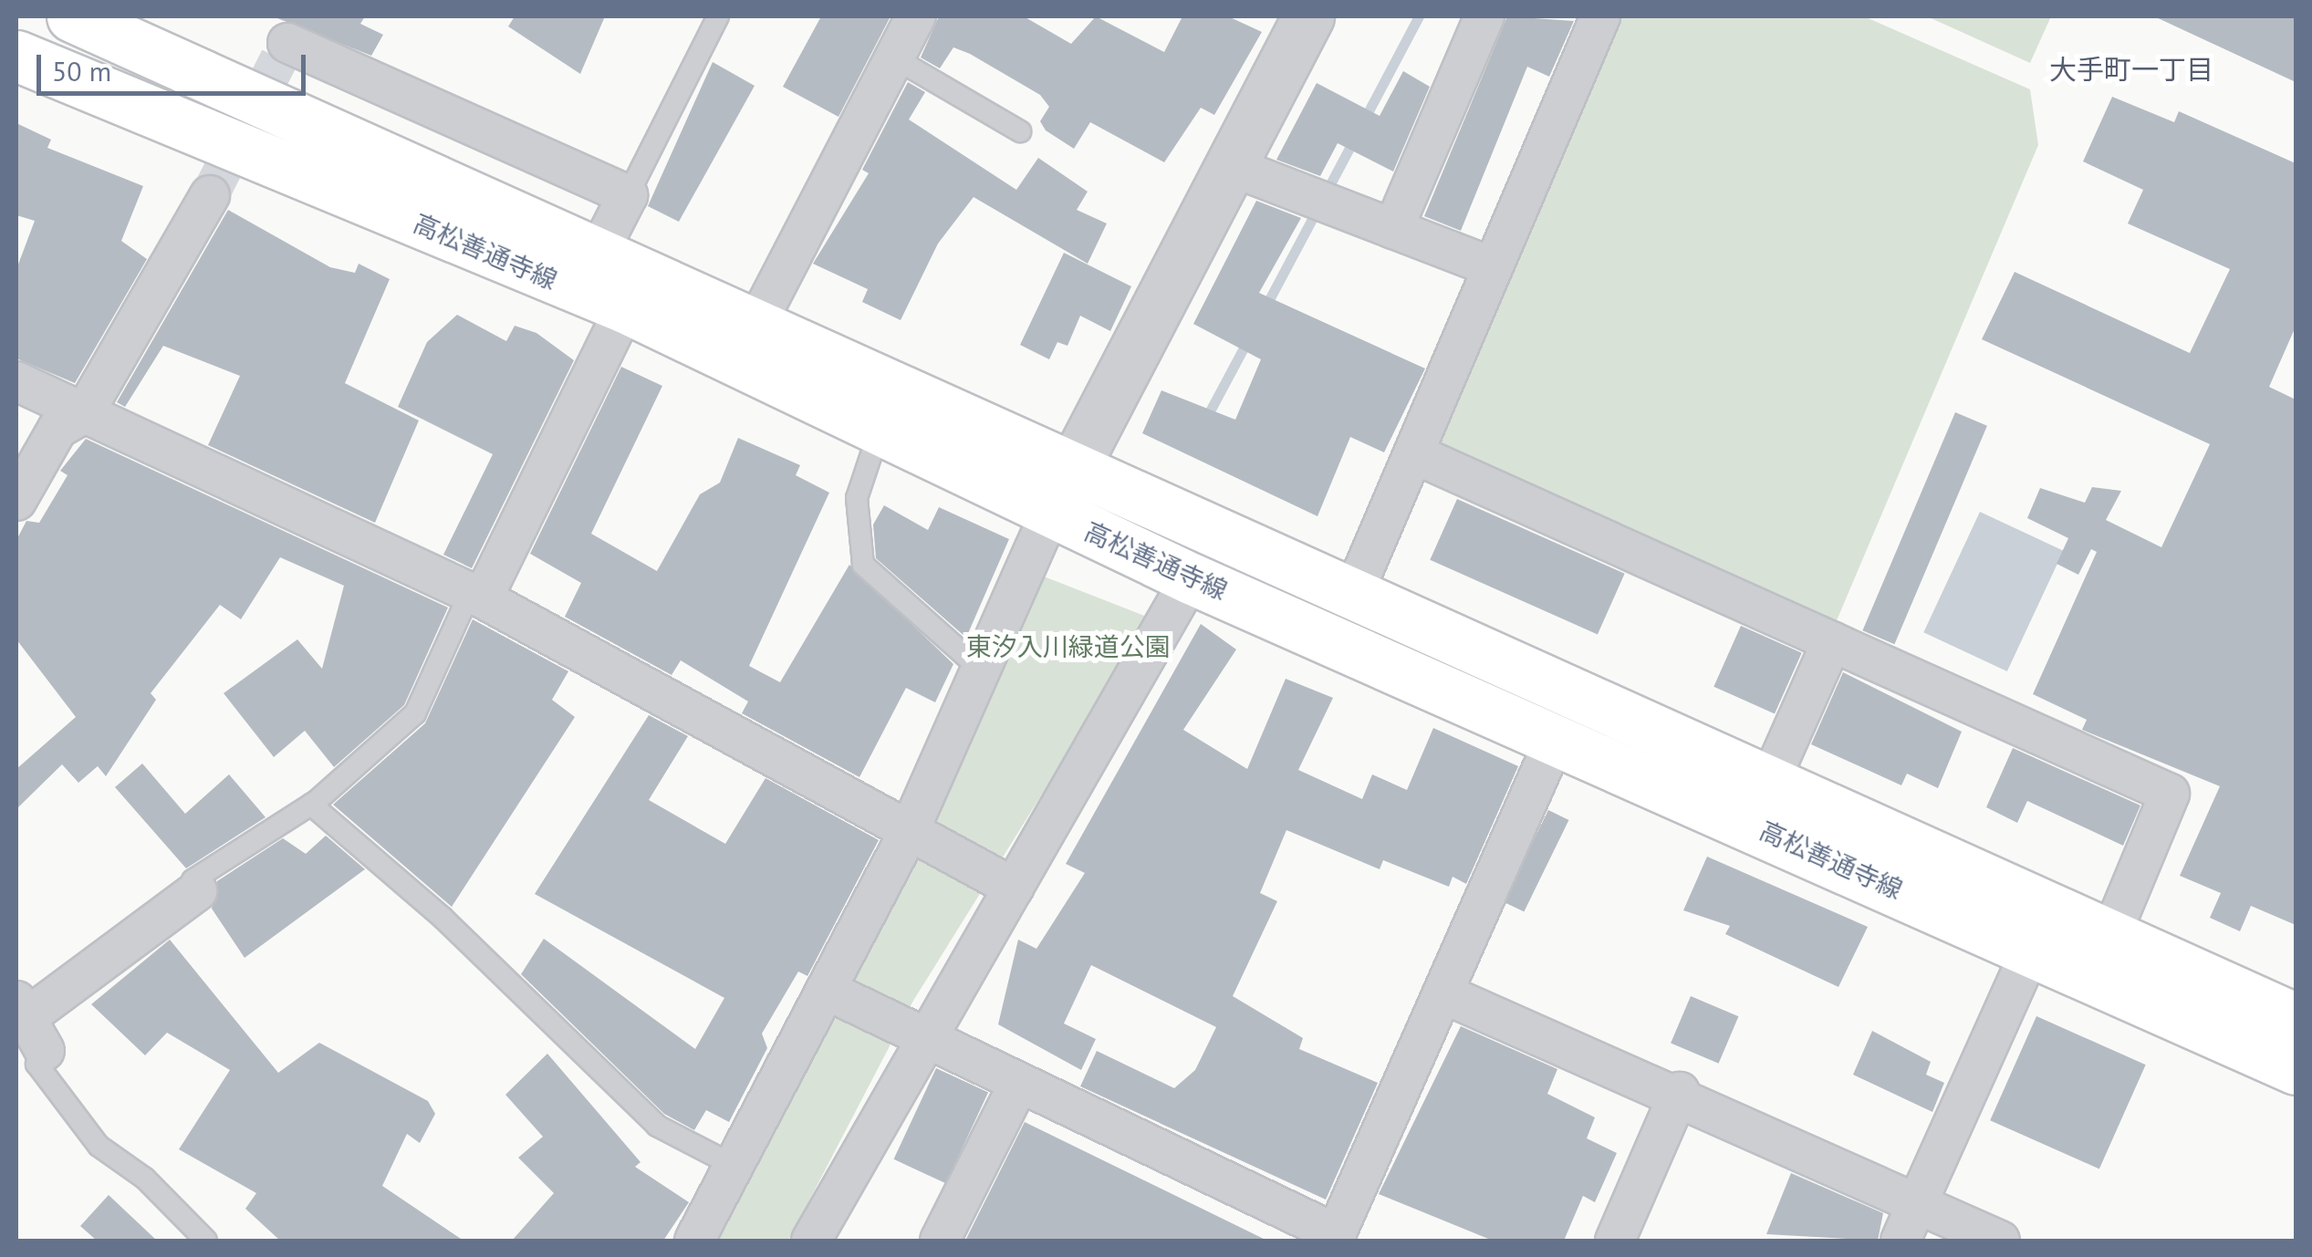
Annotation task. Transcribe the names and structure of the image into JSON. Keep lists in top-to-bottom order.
{
  "streets": {
    "main road": ["高松善通寺線"]
  },
  "districts": ["大手町一丁目"],
  "parks": ["東汐入川緑道公園"],
  "scale_bar": "50 m"
}
